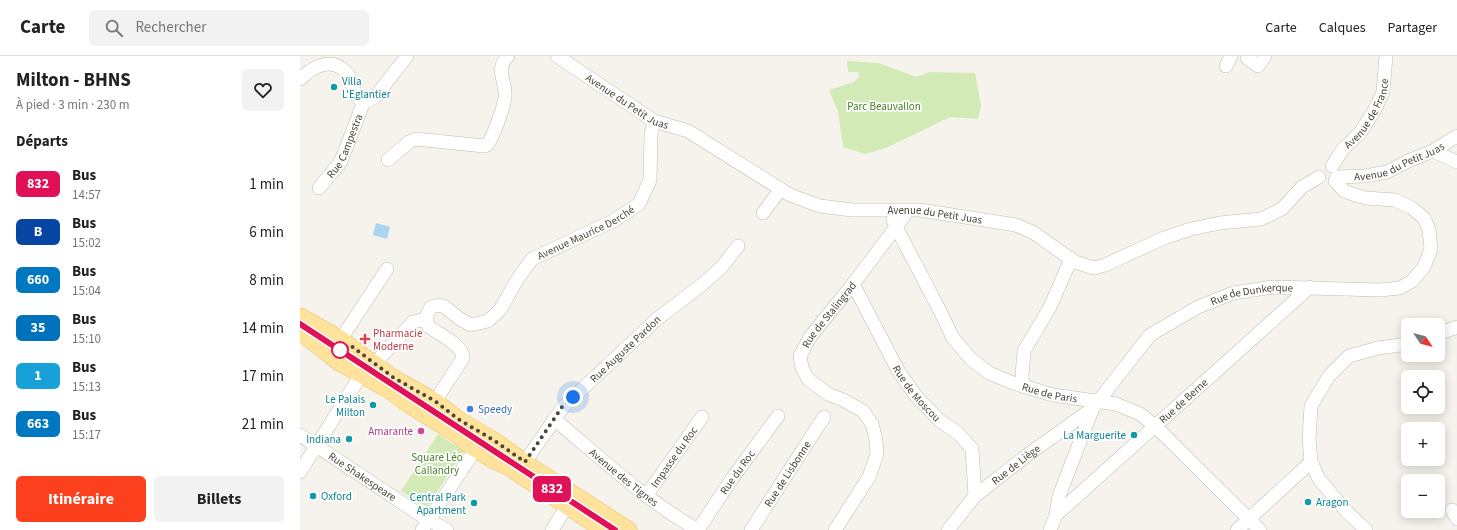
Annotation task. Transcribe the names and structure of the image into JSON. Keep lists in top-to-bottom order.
{
  "streets": {
    "street": [
      "Avenue du Petit Juas",
      "Avenue de France",
      "Rue Campestra",
      "Avenue Maurice Derché",
      "Rue de Dunkerque",
      "Rue de Stalingrad",
      "Rue Auguste Pardon",
      "Rue de Paris",
      "Rue de Moscou",
      "Rue de Berne",
      "Impasse du Roc",
      "Rue de Liège",
      "Rue du Roc",
      "Rue de Lisbonne",
      "Rue Shakespeare",
      "Avenue des Tignes"
    ]
  },
  "crossings": [
    ["Avenue du Petit Juas", "Avenue de France"],
    ["Avenue du Petit Juas", "Avenue Maurice Derché"],
    ["Avenue du Petit Juas", "Rue de Dunkerque"],
    ["Avenue de France", "Rue de Dunkerque"],
    ["Rue de Dunkerque", "Rue de Paris"],
    ["Rue de Dunkerque", "Rue de Berne"],
    ["Rue de Dunkerque", "Rue de Liège"],
    ["Rue de Stalingrad", "Rue de Paris"],
    ["Rue de Stalingrad", "Rue de Moscou"],
    ["Rue Auguste Pardon", "Avenue des Tignes"],
    ["Rue de Paris", "Rue de Berne"],
    ["Rue de Paris", "Rue de Liège"],
    ["Rue de Moscou", "Rue de Liège"],
    ["Impasse du Roc", "Avenue des Tignes"],
    ["Rue du Roc", "Avenue des Tignes"]
  ],
  "parks": ["Parc Beauvallon", "Square Léo Callandry"],
  "places": {
    "other": [
      "Villa L'Eglantier",
      "Le Palais Milton",
      "Speedy",
      "Amarante",
      "La Marguerite",
      "Indiana",
      "Oxford",
      "Aragon",
      "Central Park Apartment"
    ],
    "health": ["Pharmacie Moderne"]
  },
  "lines": ["bus line 832"],
  "north": "bottom right",
  "page": {
    "header": "Carte",
    "search": "Rechercher",
    "nav": ["Carte", "Calques", "Partager"],
    "heading": [
      ["Milton - BHNS", "À pied · 3 min · 230 m"],
      "Départs"
    ],
    "on_map": "832",
    "list": [
      {
        "mark": "832",
        "name": "Bus",
        "note": "14:57",
        "value": "1 min"
      },
      {
        "mark": "B",
        "name": "Bus",
        "note": "15:02",
        "value": "6 min"
      },
      {
        "mark": "660",
        "name": "Bus",
        "note": "15:04",
        "value": "8 min"
      },
      {
        "mark": "35",
        "name": "Bus",
        "note": "15:10",
        "value": "14 min"
      },
      {
        "mark": "1",
        "name": "Bus",
        "note": "15:13",
        "value": "17 min"
      },
      {
        "mark": "663",
        "name": "Bus",
        "note": "15:17",
        "value": "21 min"
      }
    ],
    "map_buttons": ["+", "−"],
    "buttons": ["Itinéraire", "Billets"]
  }
}
